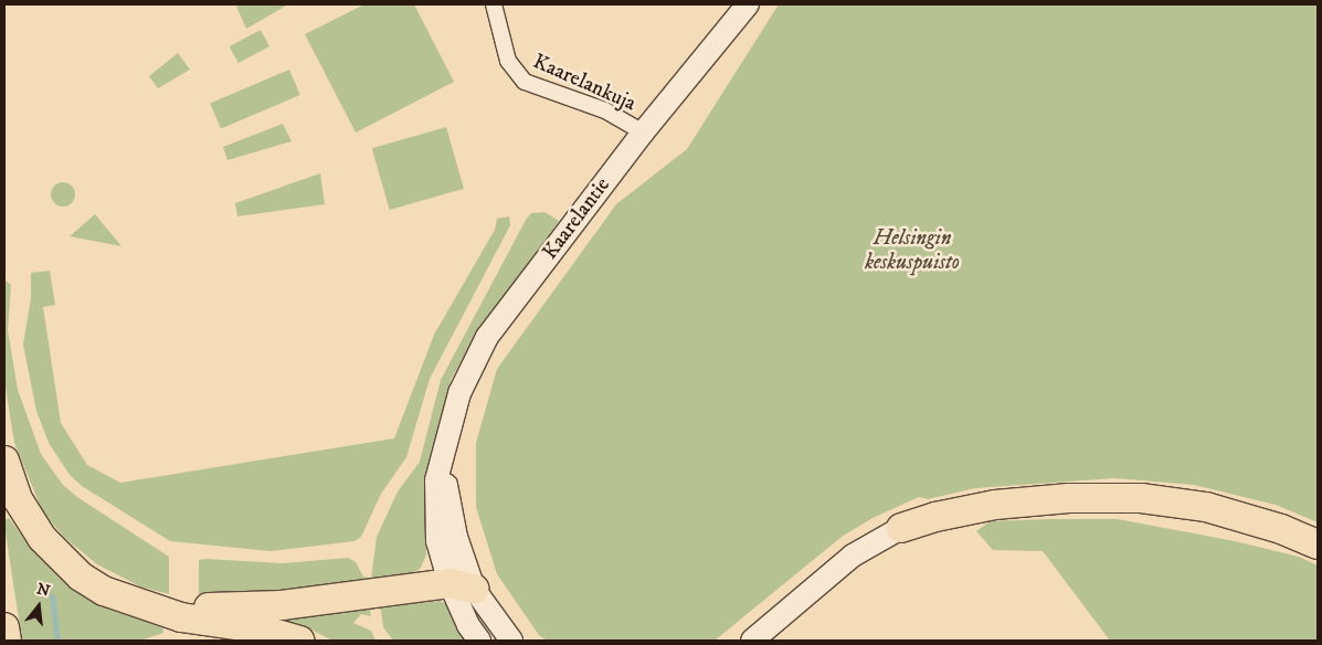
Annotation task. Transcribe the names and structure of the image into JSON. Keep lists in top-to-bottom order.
{
  "streets": {
    "main road": ["Kaarelantie"],
    "street": ["Kaarelankuja"]
  },
  "crossings": [
    ["Kaarelankuja", "Kaarelantie"]
  ],
  "parks": ["Helsingin keskuspuisto"],
  "north": "top"
}
